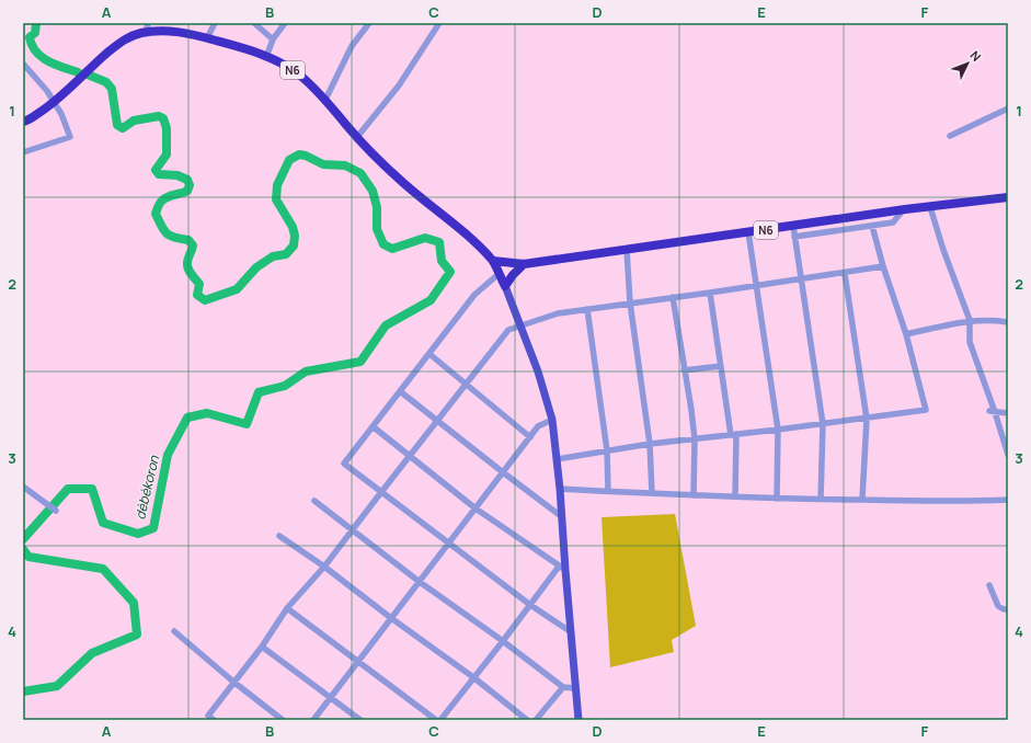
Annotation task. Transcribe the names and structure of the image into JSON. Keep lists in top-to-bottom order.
{
  "streets": {
    "highway": ["N6"]
  },
  "water": ["dèbèkoron"],
  "north": "top right",
  "grid": {
    "columns": [
      "A",
      "B",
      "C",
      "D",
      "E",
      "F"
    ],
    "rows": [
      "1",
      "2",
      "3",
      "4"
    ]
  }
}
